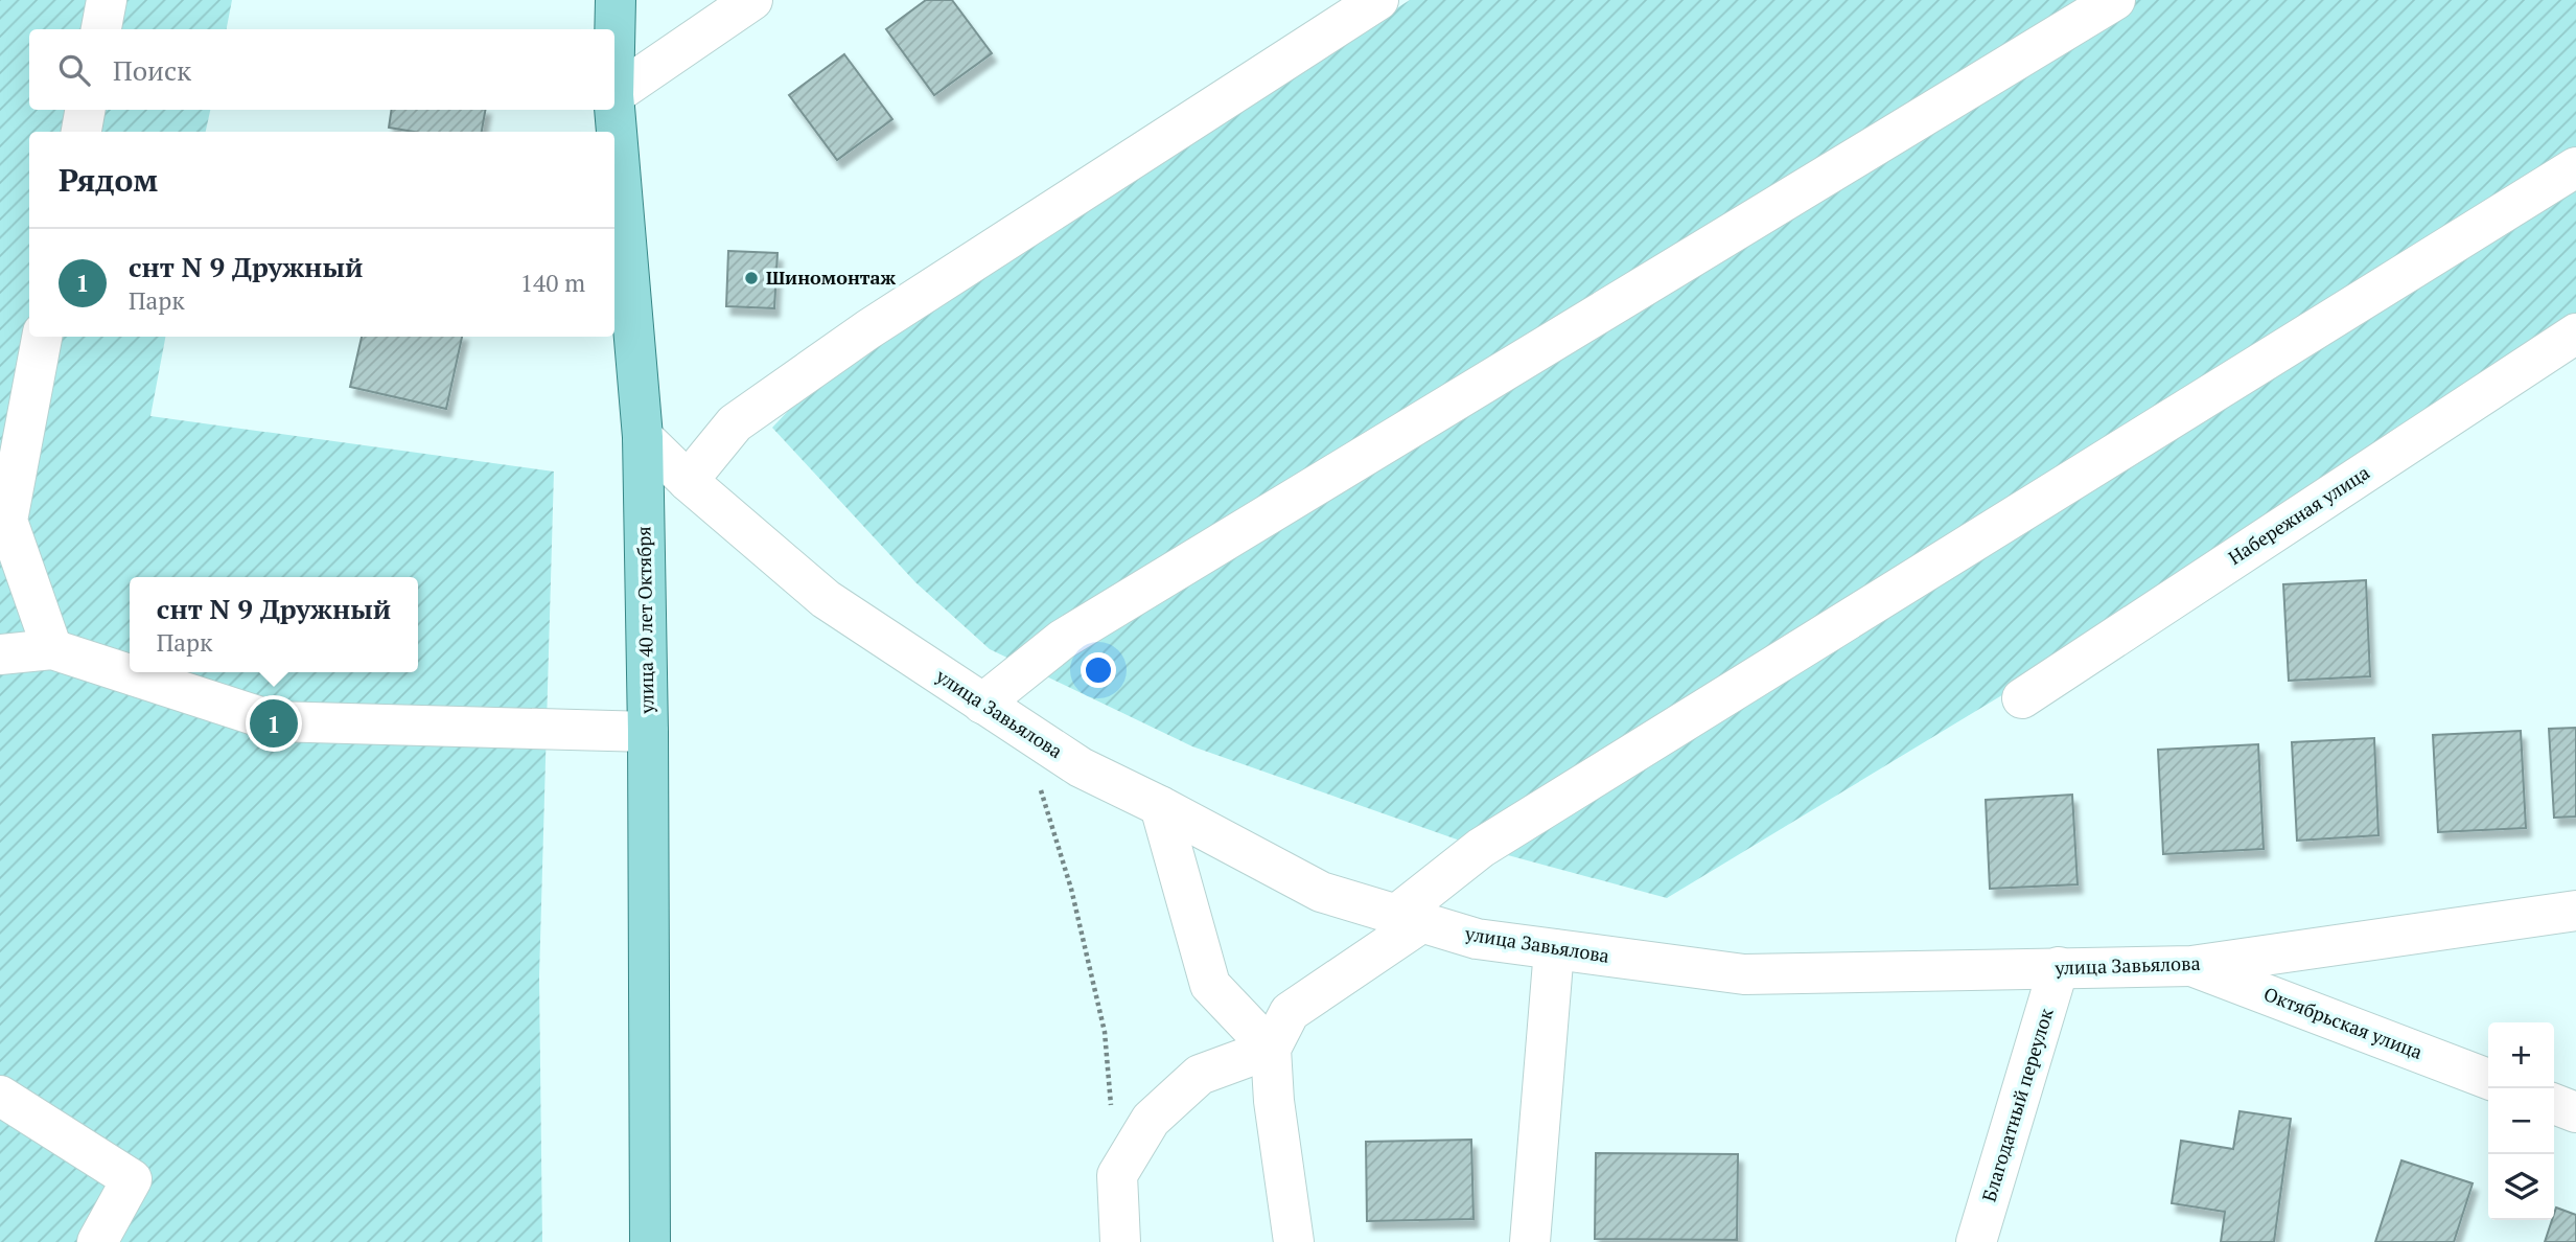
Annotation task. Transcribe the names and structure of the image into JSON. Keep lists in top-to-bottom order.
{
  "streets": {
    "main road": ["улица 40 лет Октября"],
    "street": [
      "Набережная улица",
      "улица Завьялова",
      "Октябрьская улица",
      "Благодатный переулок"
    ]
  },
  "crossings": [
    ["улица 40 лет Октября", "улица Завьялова"],
    ["улица Завьялова", "Октябрьская улица"],
    ["улица Завьялова", "Благодатный переулок"]
  ],
  "places": ["Шиномонтаж"],
  "page": {
    "search": "Поиск",
    "heading": "Рядом",
    "list": [
      {
        "mark": "1",
        "name": "снт N 9 Дружный",
        "note": "Парк",
        "value": "140 m"
      }
    ],
    "popup": ["снт N 9 Дружный", "Парк"],
    "pins": "1",
    "map_buttons": ["+", "−"]
  }
}
